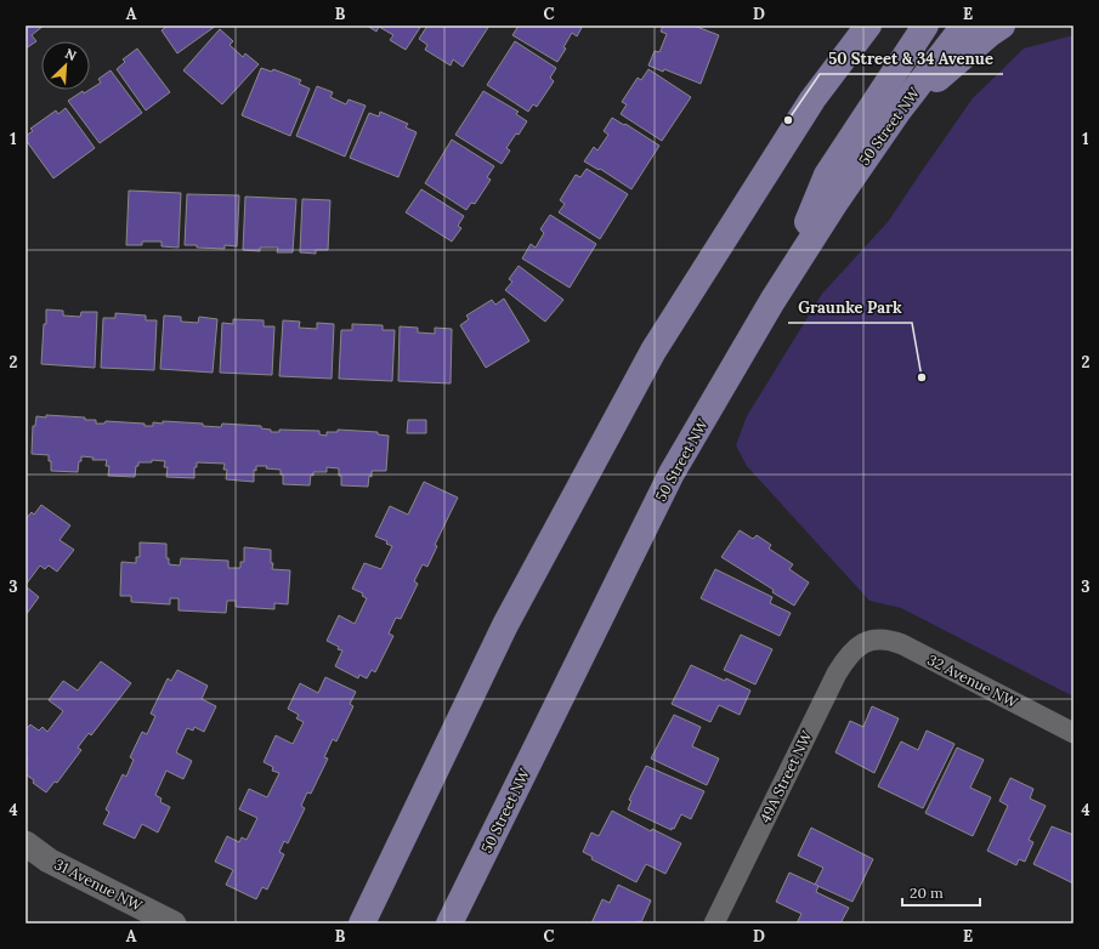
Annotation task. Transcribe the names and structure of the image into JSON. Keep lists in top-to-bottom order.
{
  "streets": {
    "main road": ["50 Street NW"],
    "street": ["32 Avenue NW", "49A Street NW", "31 Avenue NW"]
  },
  "crossings": [
    ["32 Avenue NW", "49A Street NW"]
  ],
  "places": ["50 Street & 34 Avenue", "Graunke Park"],
  "scale_bar": "20 m",
  "north": "top right",
  "grid": {
    "columns": [
      "A",
      "B",
      "C",
      "D",
      "E"
    ],
    "rows": [
      "1",
      "2",
      "3",
      "4"
    ]
  }
}
